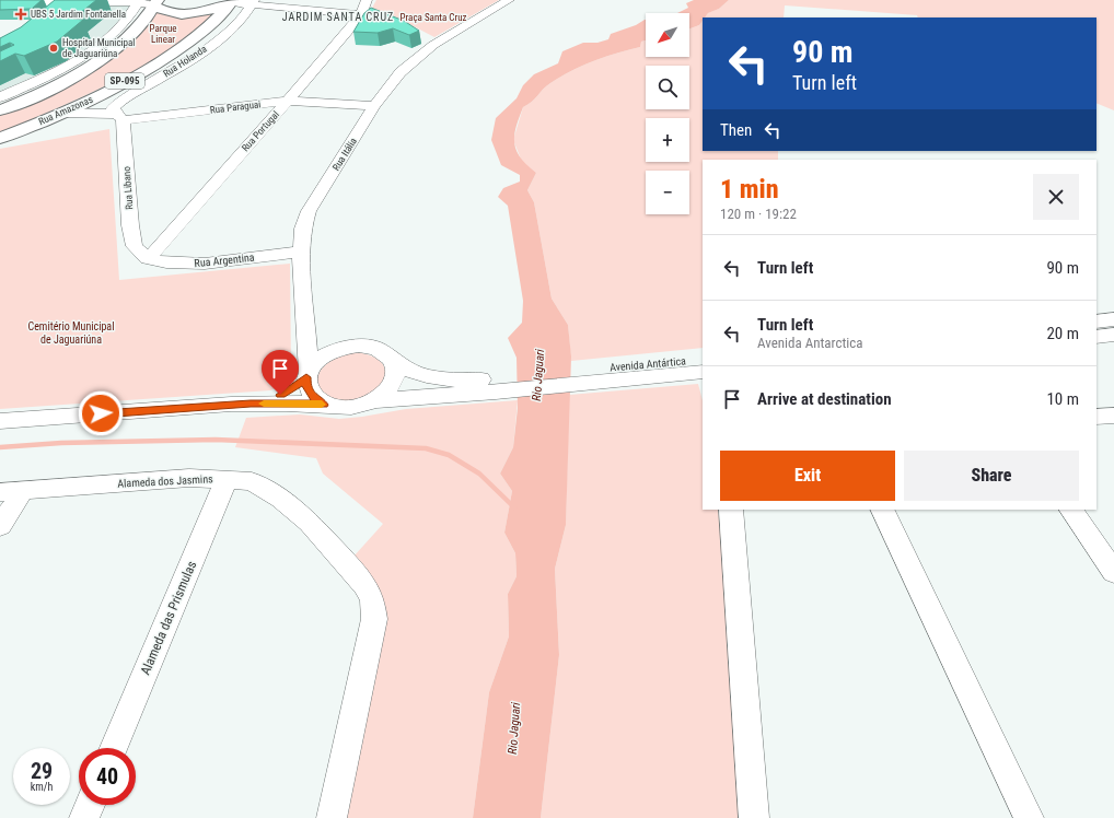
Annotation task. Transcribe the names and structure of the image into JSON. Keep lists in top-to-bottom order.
{
  "streets": {
    "main road": ["SP-095", "Rua Amazonas"],
    "street": [
      "Rua Holanda",
      "Rua Paraguai",
      "Rua Portugal",
      "Rua Itália",
      "Rua Libano",
      "Rua Argentina",
      "Avenida Antártica",
      "Alameda dos Jasmins",
      "Alameda das Prismulas"
    ]
  },
  "crossings": [
    ["Rua Holanda", "Rua Paraguai"],
    ["Rua Holanda", "Rua Libano"],
    ["Rua Paraguai", "Rua Portugal"],
    ["Rua Paraguai", "Rua Itália"],
    ["Rua Paraguai", "Rua Libano"],
    ["Rua Portugal", "Rua Libano"],
    ["Rua Portugal", "Rua Argentina"],
    ["Rua Itália", "Rua Argentina"],
    ["Rua Libano", "Rua Argentina"],
    ["Alameda dos Jasmins", "Alameda das Prismulas"]
  ],
  "districts": ["JARDIM SANTA CRUZ"],
  "water": ["Rio Jaguari"],
  "parks": ["Praça Santa Cruz", "Parque Linear", "Cemitério Municipal de Jaguariúna"],
  "places": {
    "health": ["UBS 5 Jardim Fontanella"],
    "other": ["Hospital Municipal de Jaguariúna"]
  },
  "north": "bottom left",
  "page": {
    "map_buttons": ["+", "−"],
    "turn": ["90 m", "Turn left"],
    "then": "Then",
    "heading": ["1 min", "120 m · 19:22"],
    "list": [
      {
        "name": "Turn left",
        "value": "90 m"
      },
      {
        "name": "Turn left",
        "note": "Avenida Antarctica",
        "value": "20 m"
      },
      {
        "name": "Arrive at destination",
        "value": "10 m"
      }
    ],
    "buttons": ["Exit", "Share"],
    "speed": "29 km/h",
    "limit": "40"
  }
}
